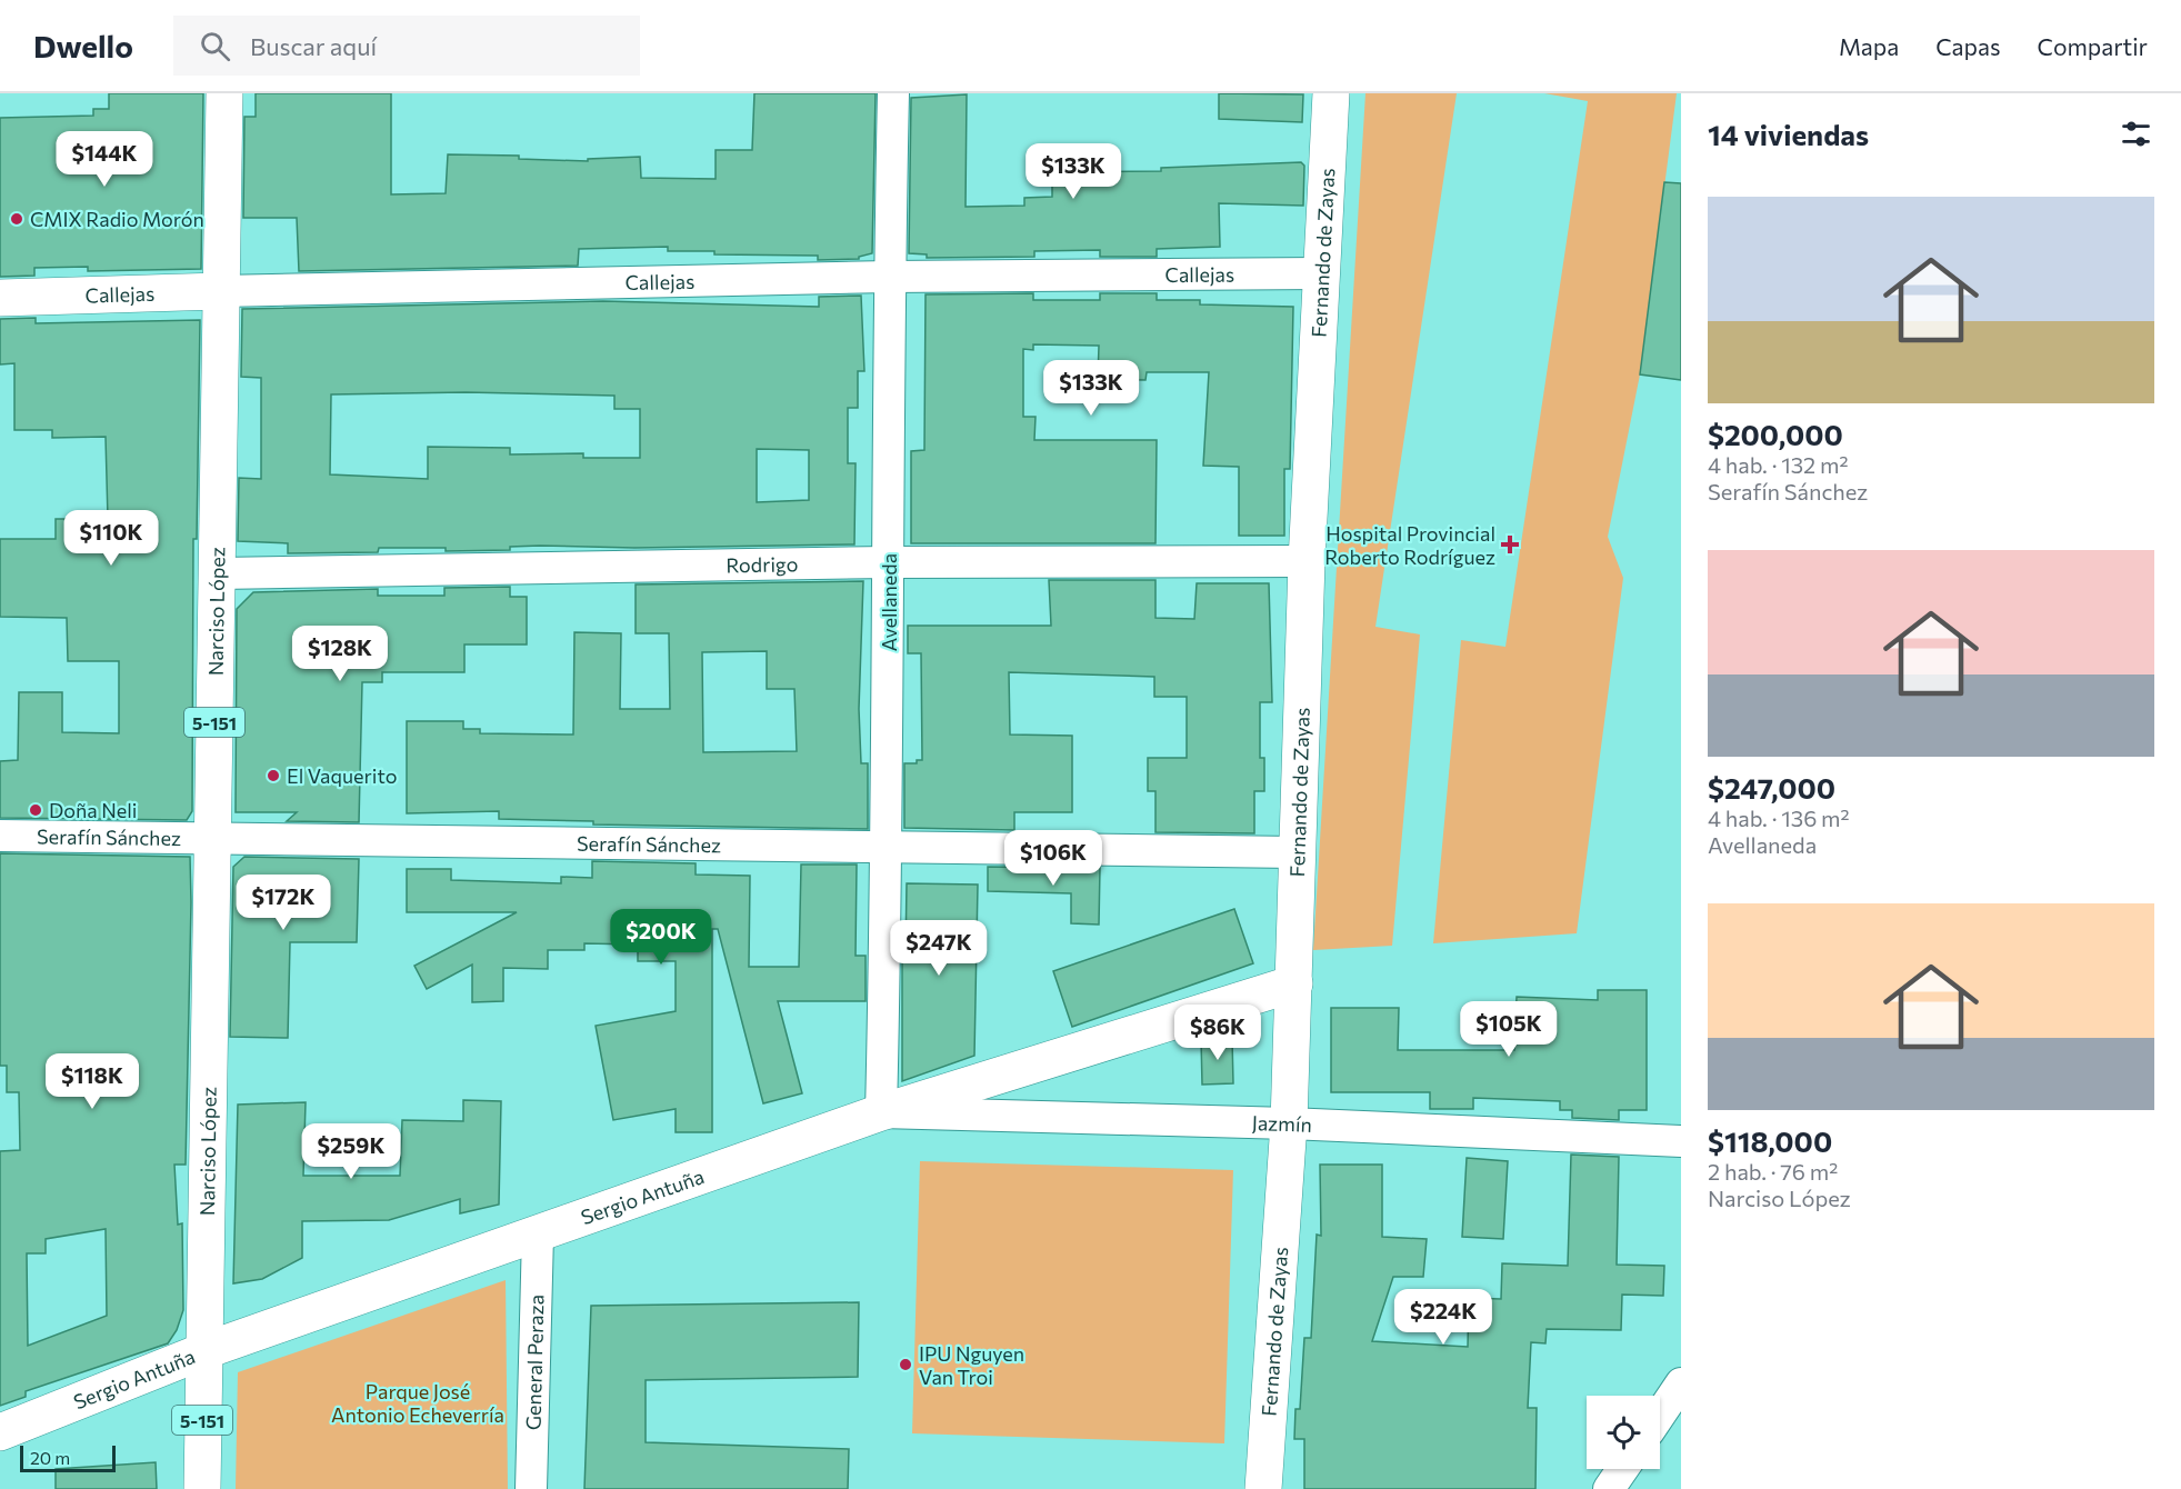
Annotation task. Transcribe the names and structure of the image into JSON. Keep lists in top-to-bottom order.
{
  "streets": {
    "street": [
      "Fernando de Zayas",
      "Callejas",
      "Rodrigo",
      "Avellaneda",
      "Narciso López",
      "5-151",
      "Serafín Sánchez",
      "Jazmín",
      "Sergio Antuña",
      "General Peraza"
    ]
  },
  "crossings": [
    ["Fernando de Zayas", "Callejas"],
    ["Fernando de Zayas", "Rodrigo"],
    ["Fernando de Zayas", "Serafín Sánchez"],
    ["Fernando de Zayas", "Jazmín"],
    ["Fernando de Zayas", "Sergio Antuña"],
    ["Callejas", "Avellaneda"],
    ["Callejas", "Narciso López"],
    ["Rodrigo", "Avellaneda"],
    ["Rodrigo", "Narciso López"],
    ["Avellaneda", "Serafín Sánchez"],
    ["Avellaneda", "Jazmín"],
    ["Avellaneda", "Sergio Antuña"],
    ["Narciso López", "Serafín Sánchez"],
    ["Narciso López", "Sergio Antuña"],
    ["Jazmín", "Sergio Antuña"],
    ["Sergio Antuña", "General Peraza"]
  ],
  "parks": ["Parque José Antonio Echeverría"],
  "places": {
    "other": [
      "CMIX Radio Morón",
      "El Vaquerito",
      "Doña Neli",
      "IPU Nguyen Van Troi"
    ],
    "health": ["Hospital Provincial Roberto Rodríguez"]
  },
  "scale_bar": "20 m",
  "page": {
    "header": "Dwello",
    "search": "Buscar aquí",
    "nav": ["Mapa", "Capas", "Compartir"],
    "heading": "14 viviendas",
    "price": [
      "$144K",
      "$133K",
      "$133K",
      "$110K",
      "$128K",
      "$106K",
      "$172K",
      "$200K",
      "$247K",
      "$105K",
      "$86K",
      "$118K",
      "$259K",
      "$224K"
    ],
    "list": [
      {
        "name": "$200,000",
        "note": "4 hab. · 132 m² · Serafín Sánchez"
      },
      {
        "name": "$247,000",
        "note": "4 hab. · 136 m² · Avellaneda"
      },
      {
        "name": "$118,000",
        "note": "2 hab. · 76 m² · Narciso López"
      }
    ],
    "scale": "20 m"
  }
}
